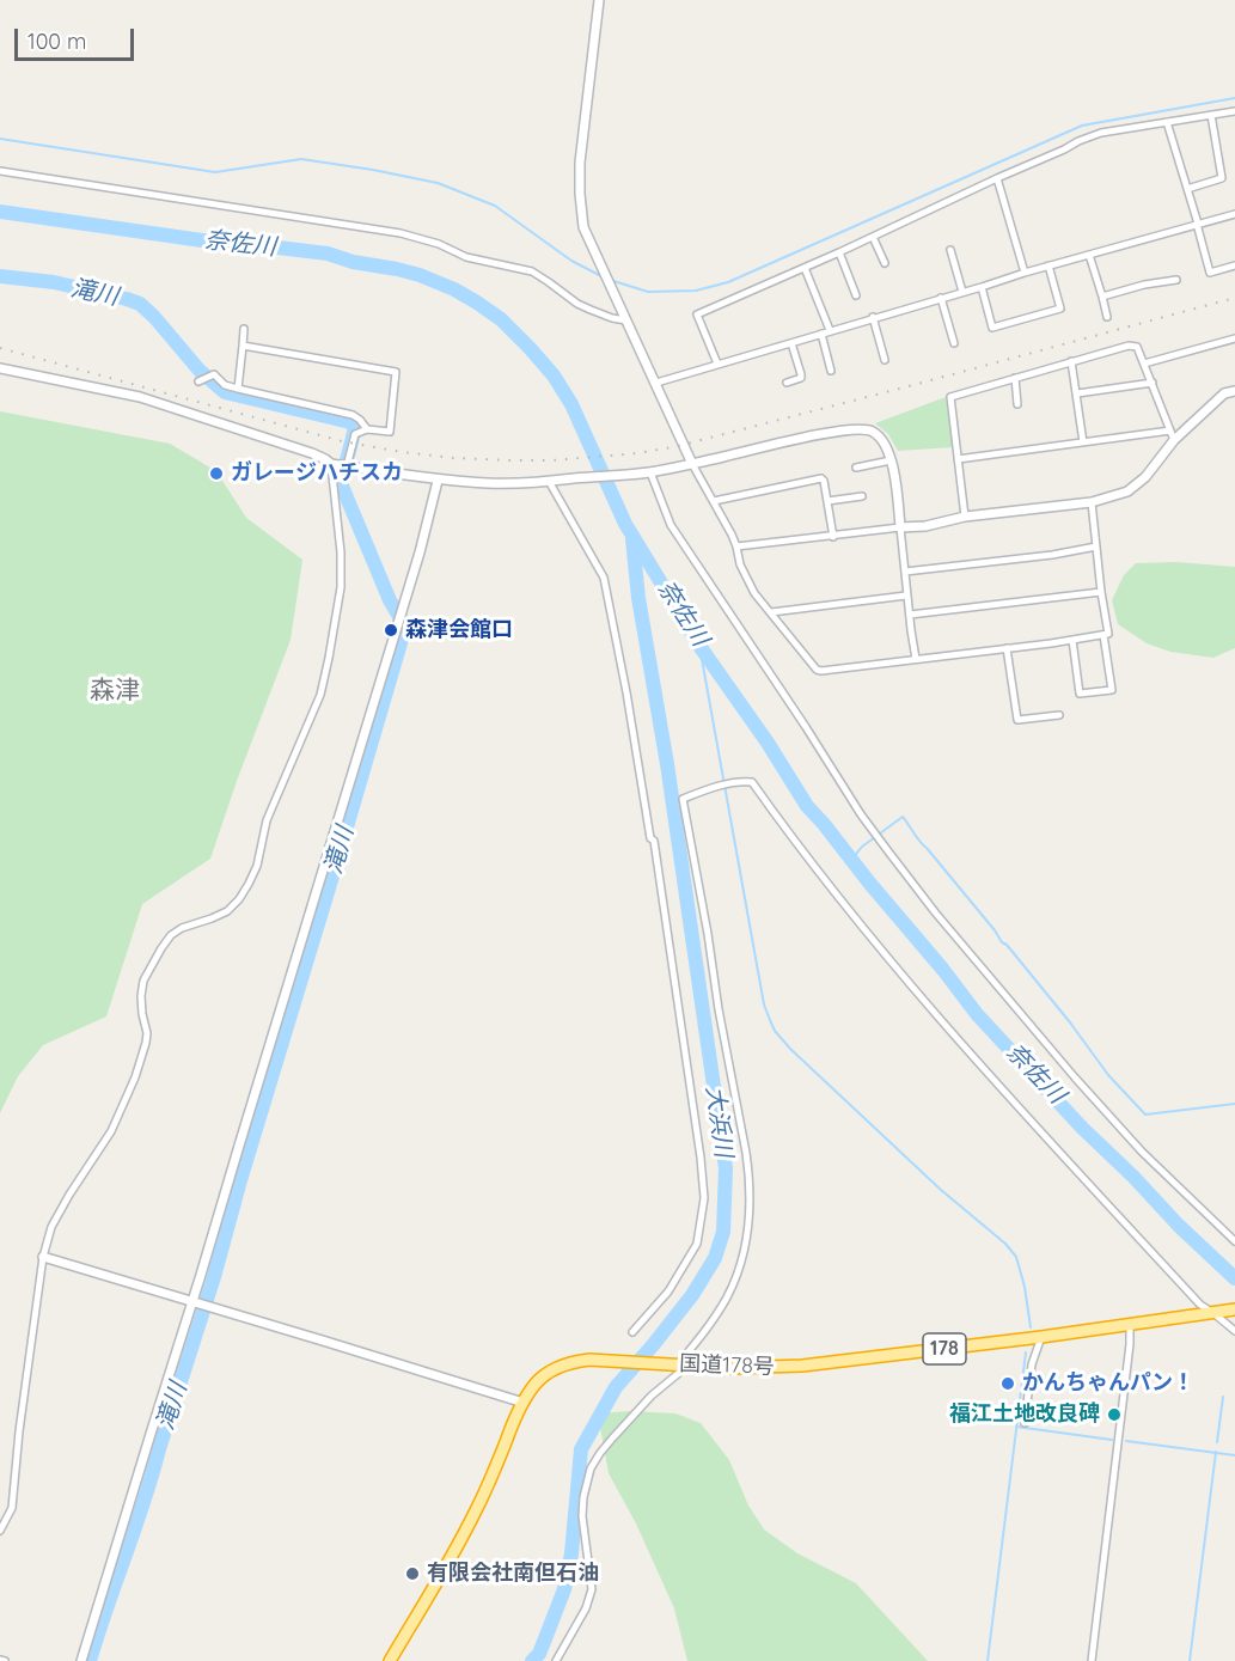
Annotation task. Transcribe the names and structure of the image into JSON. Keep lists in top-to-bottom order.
{
  "streets": {
    "highway": ["178", "国道178号"]
  },
  "districts": ["森津"],
  "water": ["奈佐川", "滝川", "大浜川"],
  "places": [
    "ガレージハチスカ",
    "森津会館口",
    "かんちゃんパン！",
    "福江土地改良碑",
    "有限会社南但石油"
  ],
  "scale_bar": "100 m"
}
